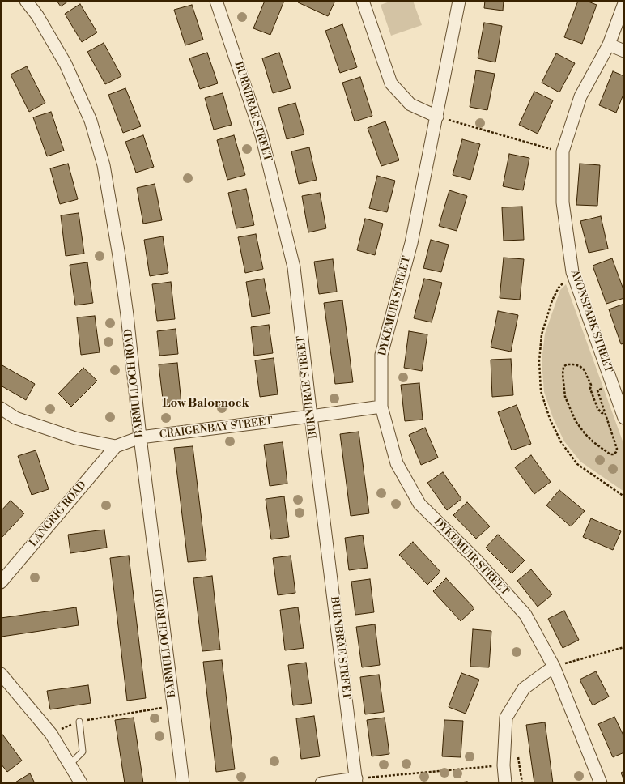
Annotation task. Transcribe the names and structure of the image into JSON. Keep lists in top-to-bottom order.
{
  "streets": {
    "street": [
      "BURNBRAE STREET",
      "DYKEMUIR STREET",
      "AVONSPARK STREET",
      "BARMULLOCH ROAD",
      "CRAIGENBAY STREET",
      "LANGRIG ROAD"
    ]
  },
  "crossings": [
    ["BURNBRAE STREET", "CRAIGENBAY STREET"],
    ["DYKEMUIR STREET", "CRAIGENBAY STREET"],
    ["BARMULLOCH ROAD", "CRAIGENBAY STREET"],
    ["CRAIGENBAY STREET", "LANGRIG ROAD"]
  ],
  "districts": ["Low Balornock"]
}
